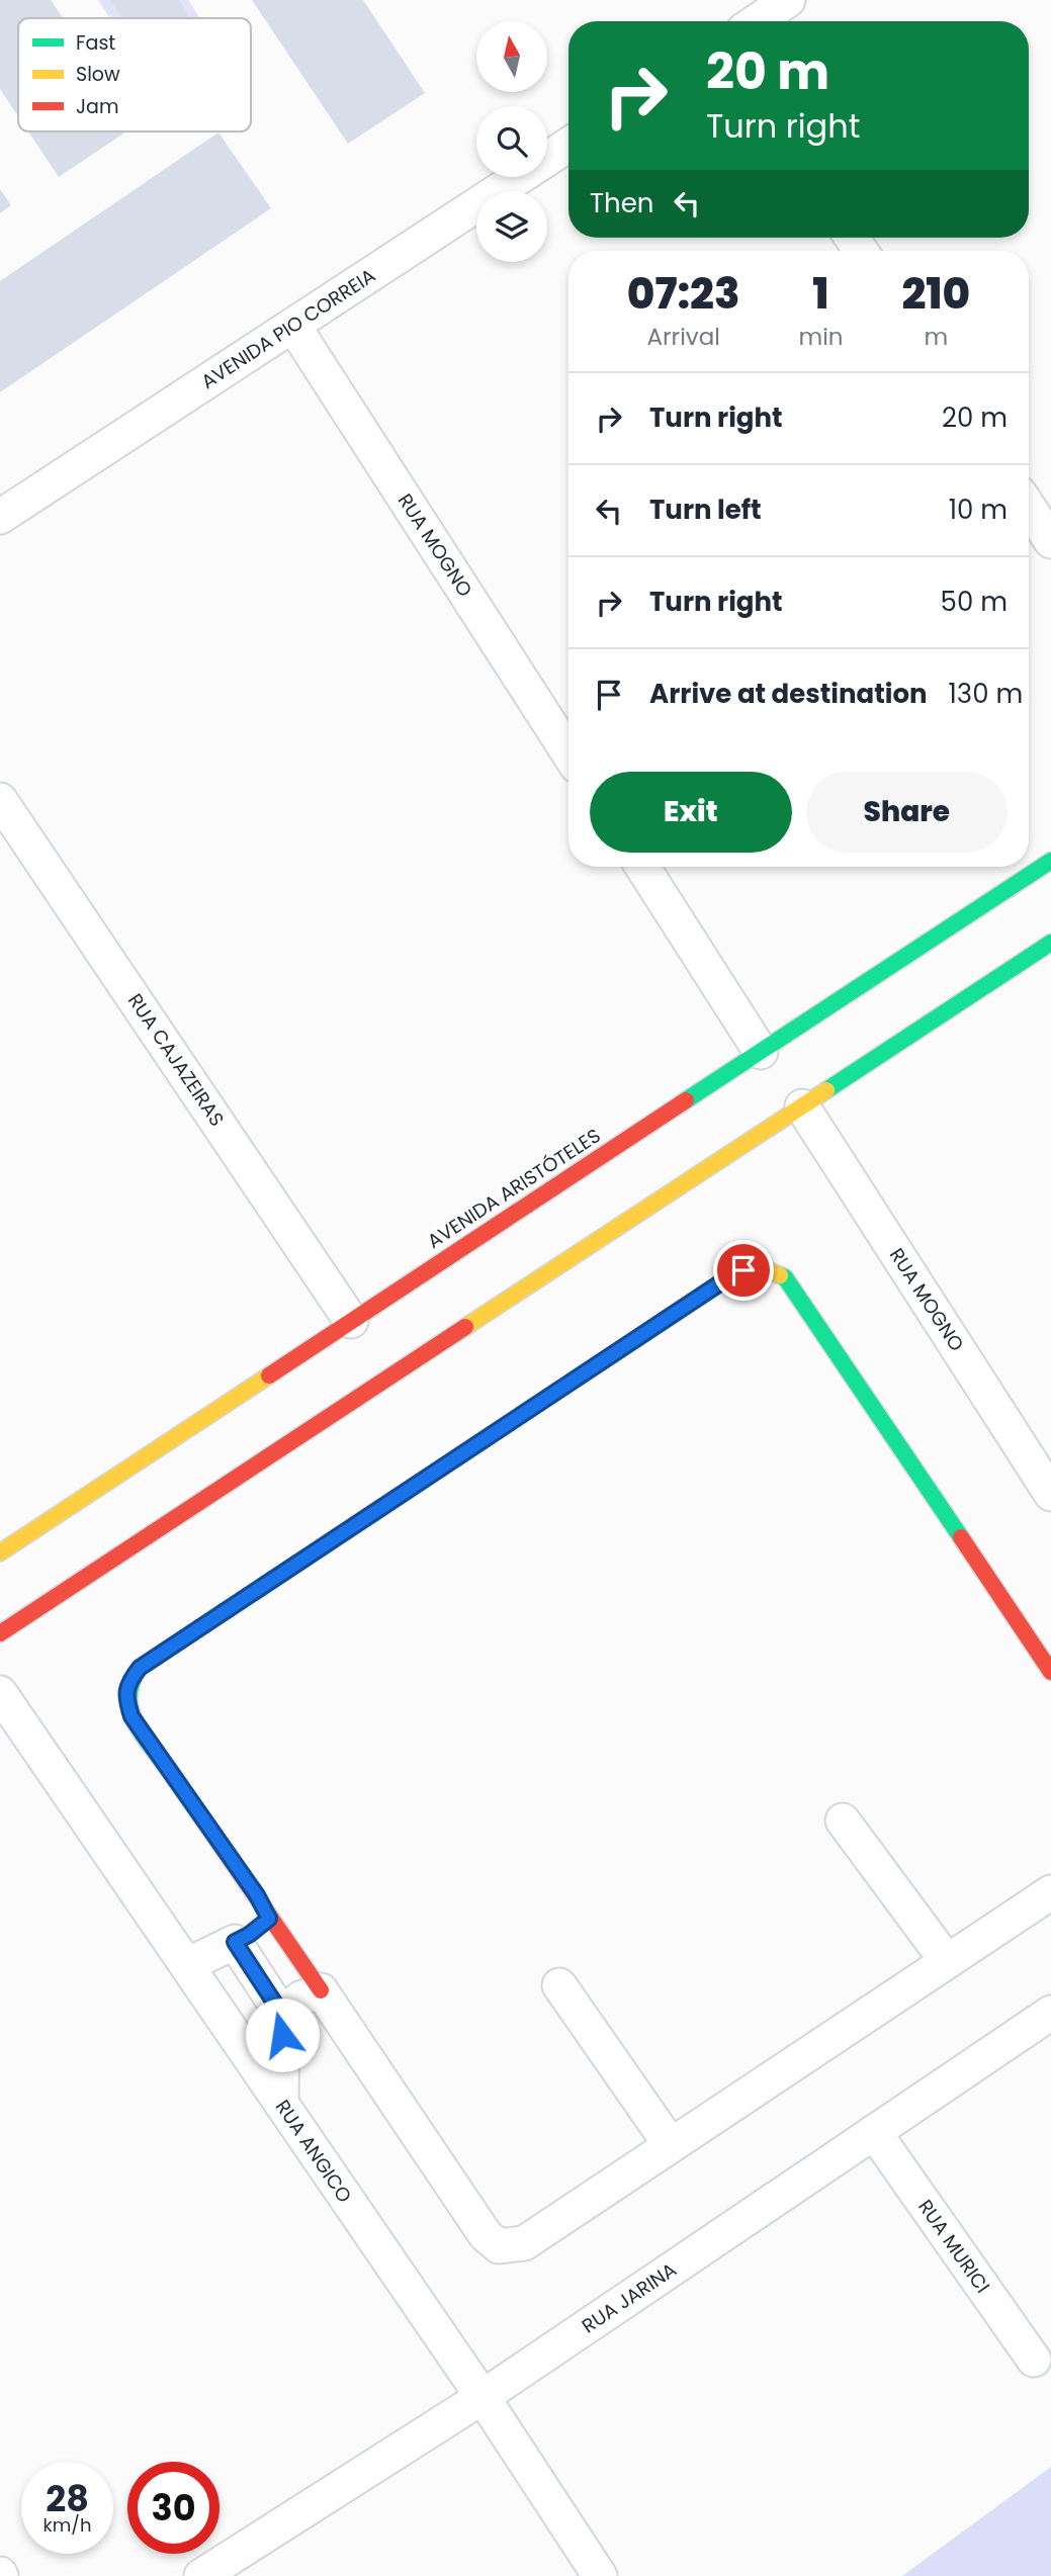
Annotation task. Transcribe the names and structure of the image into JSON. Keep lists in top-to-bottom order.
{
  "streets": {
    "street": [
      "AVENIDA PIO CORREIA",
      "RUA MOGNO",
      "RUA CAJAZEIRAS",
      "AVENIDA ARISTÓTELES",
      "RUA ANGICO",
      "RUA MURICI",
      "RUA JARINA"
    ]
  },
  "crossings": [
    ["AVENIDA PIO CORREIA", "RUA MOGNO"],
    ["RUA CAJAZEIRAS", "AVENIDA ARISTÓTELES"],
    ["RUA ANGICO", "RUA JARINA"],
    ["RUA MURICI", "RUA JARINA"]
  ],
  "legend": ["Fast", "Slow", "Jam"],
  "north": "top",
  "page": {
    "turn": ["20 m", "Turn right"],
    "then": "Then",
    "eta": [
      "07:23",
      "Arrival",
      "1",
      "min",
      "210",
      "m"
    ],
    "list": [
      {
        "name": "Turn right",
        "value": "20 m"
      },
      {
        "name": "Turn left",
        "value": "10 m"
      },
      {
        "name": "Turn right",
        "value": "50 m"
      },
      {
        "name": "Arrive at destination",
        "value": "130 m"
      }
    ],
    "buttons": ["Exit", "Share"],
    "speed": "28 km/h",
    "limit": "30"
  }
}
